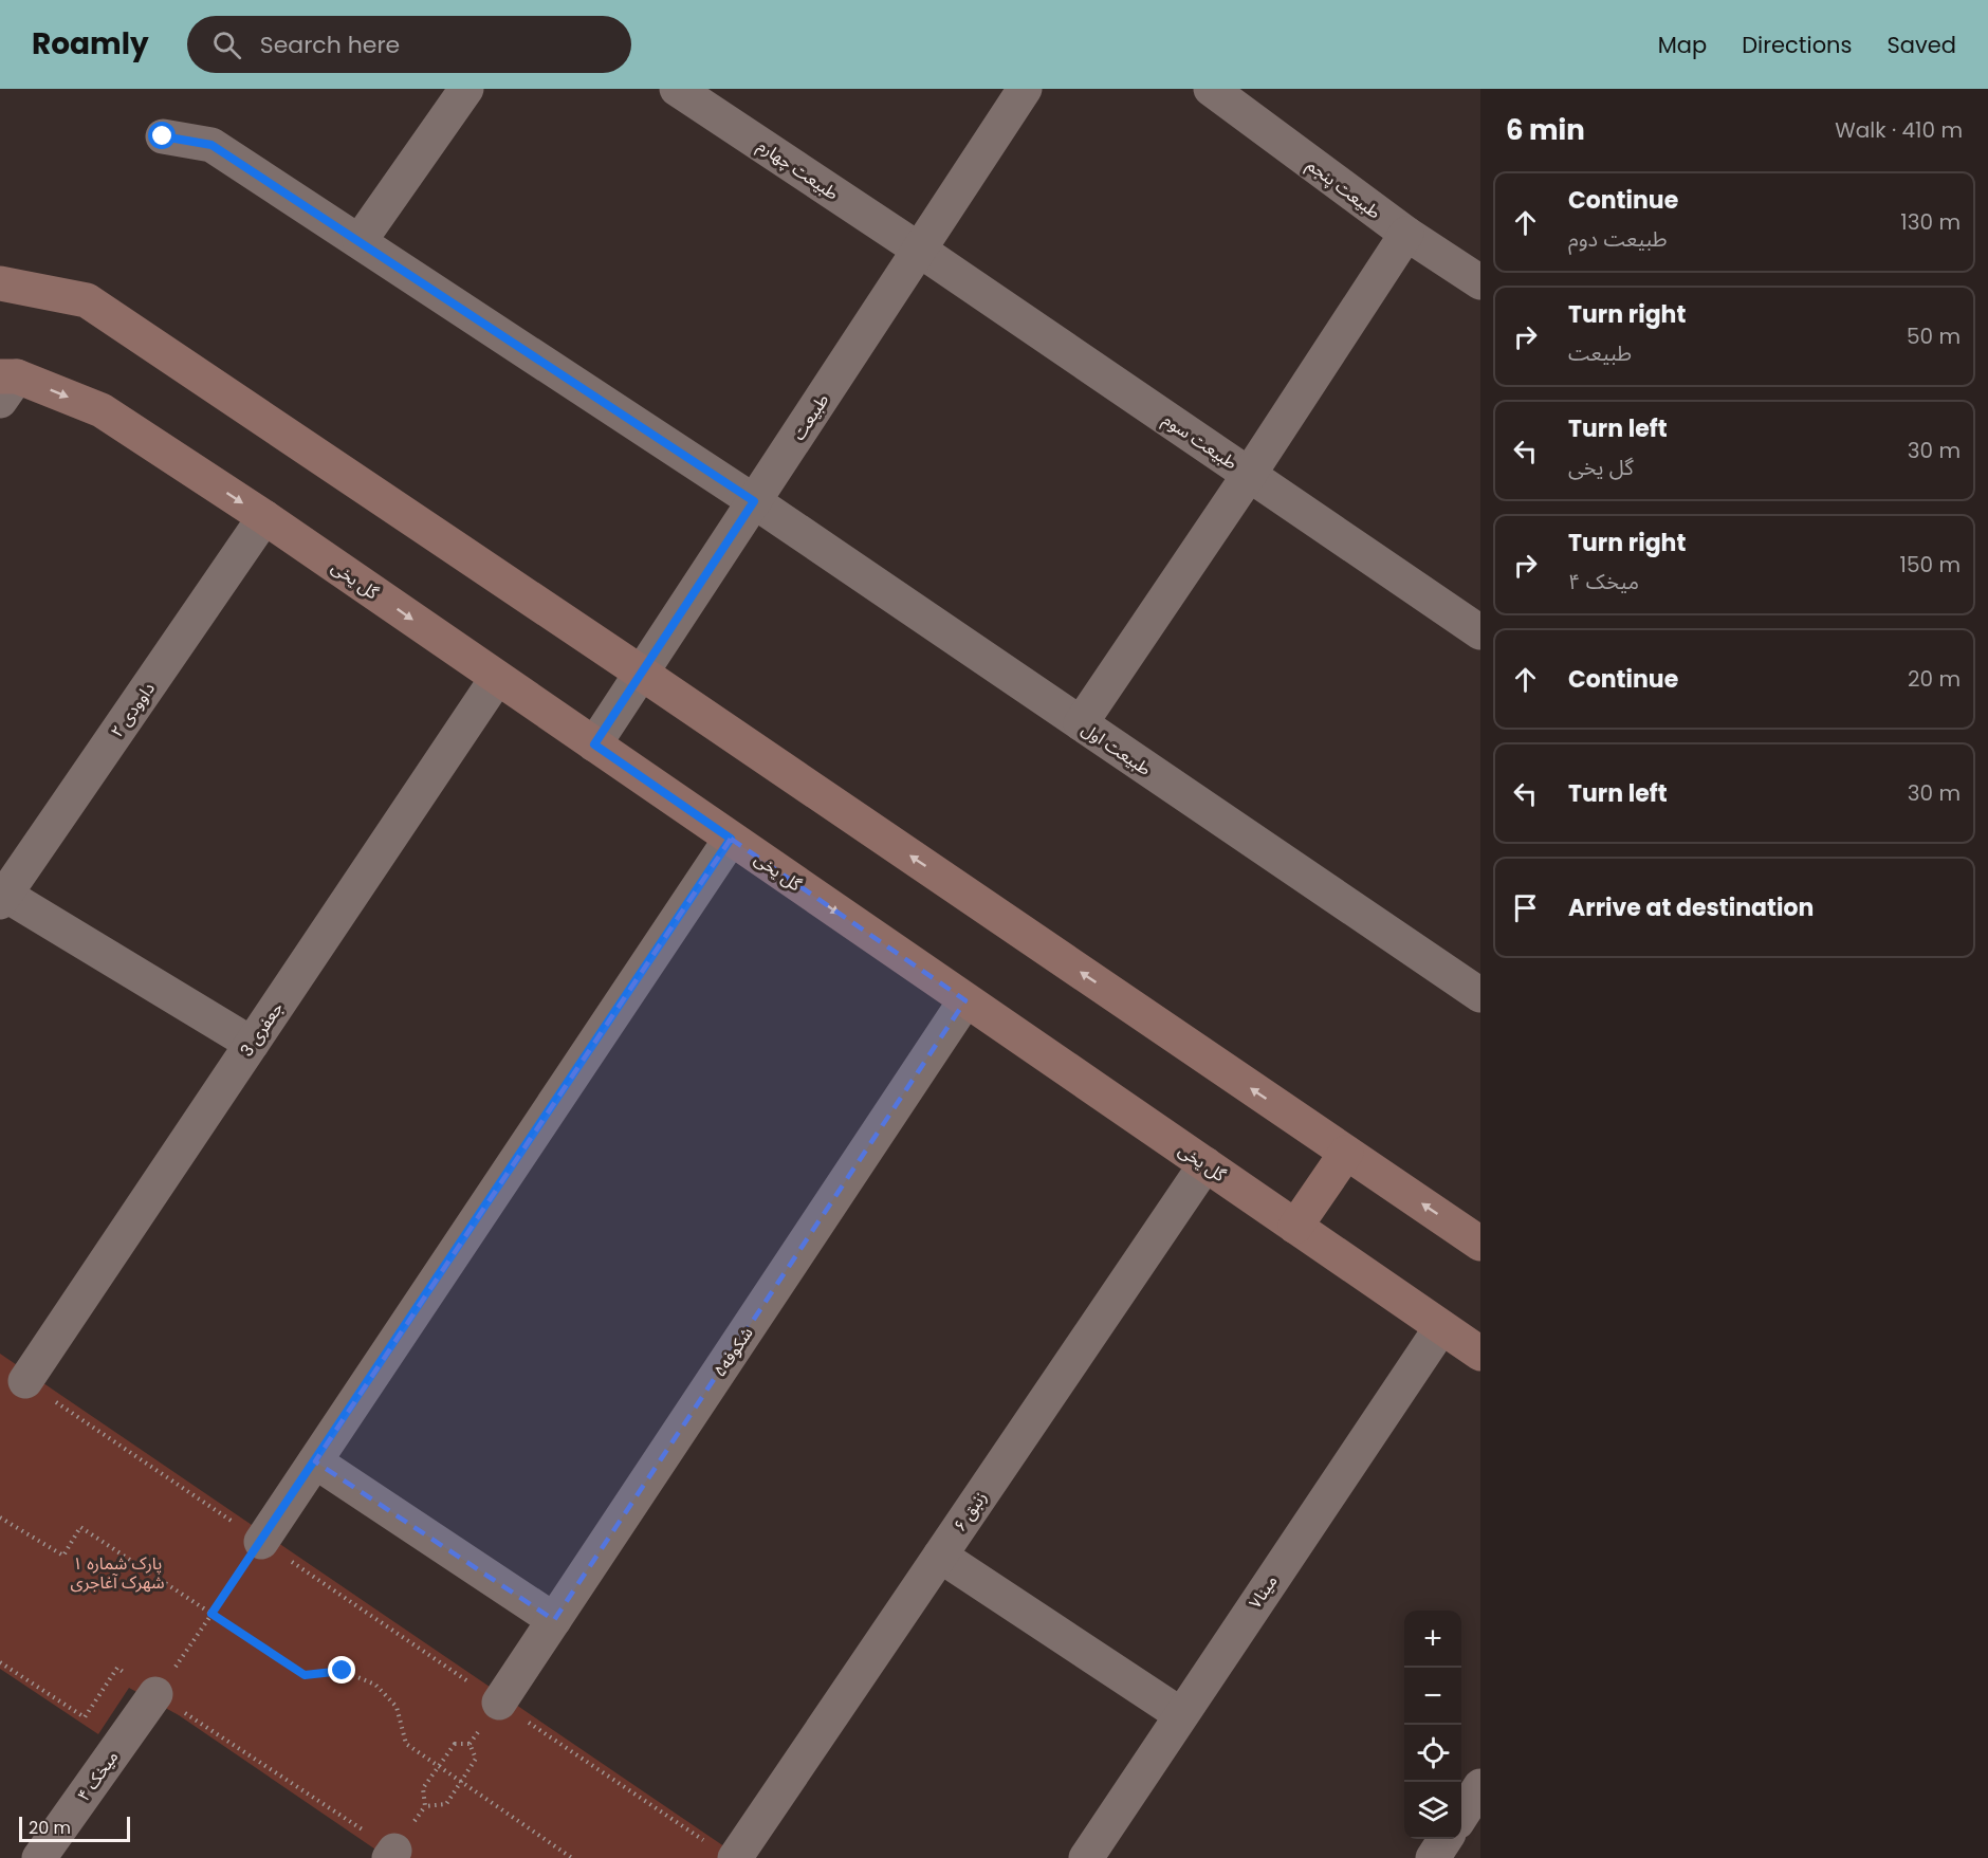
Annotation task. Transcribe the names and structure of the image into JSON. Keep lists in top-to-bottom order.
{
  "streets": {
    "street": [
      "طبیعت چهارم",
      "طبیعت پنجم",
      "طبیعت",
      "طبیعت سوم",
      "گل یخی",
      "داوودی ۲",
      "طبیعت اول",
      "3 جعفری",
      "شکوفه۵",
      "زنبق ۶",
      "مینا۷",
      "میخک ۴"
    ]
  },
  "crossings": [
    ["طبیعت چهارم", "طبیعت"],
    ["طبیعت چهارم", "طبیعت سوم"],
    ["طبیعت", "طبیعت سوم"],
    ["طبیعت", "گل یخی"],
    ["طبیعت", "طبیعت اول"],
    ["گل یخی", "داوودی ۲"],
    ["گل یخی", "3 جعفری"],
    ["گل یخی", "شکوفه۵"],
    ["گل یخی", "زنبق ۶"],
    ["گل یخی", "مینا۷"]
  ],
  "parks": ["پارک شماره ۱ شهرک آغاجری"],
  "scale_bar": "20 m",
  "page": {
    "header": "Roamly",
    "search": "Search here",
    "nav": ["Map", "Directions", "Saved"],
    "heading": ["6 min", "Walk · 410 m"],
    "list": [
      ["Continue", "طبیعت دوم", "130 m"],
      ["Turn right", "طبیعت", "50 m"],
      ["Turn left", "گل یخی", "30 m"],
      ["Turn right", "میخک ۴", "150 m"],
      ["Continue", "20 m"],
      ["Turn left", "30 m"],
      "Arrive at destination"
    ],
    "map_buttons": ["+", "−"],
    "scale": "20 m"
  }
}
